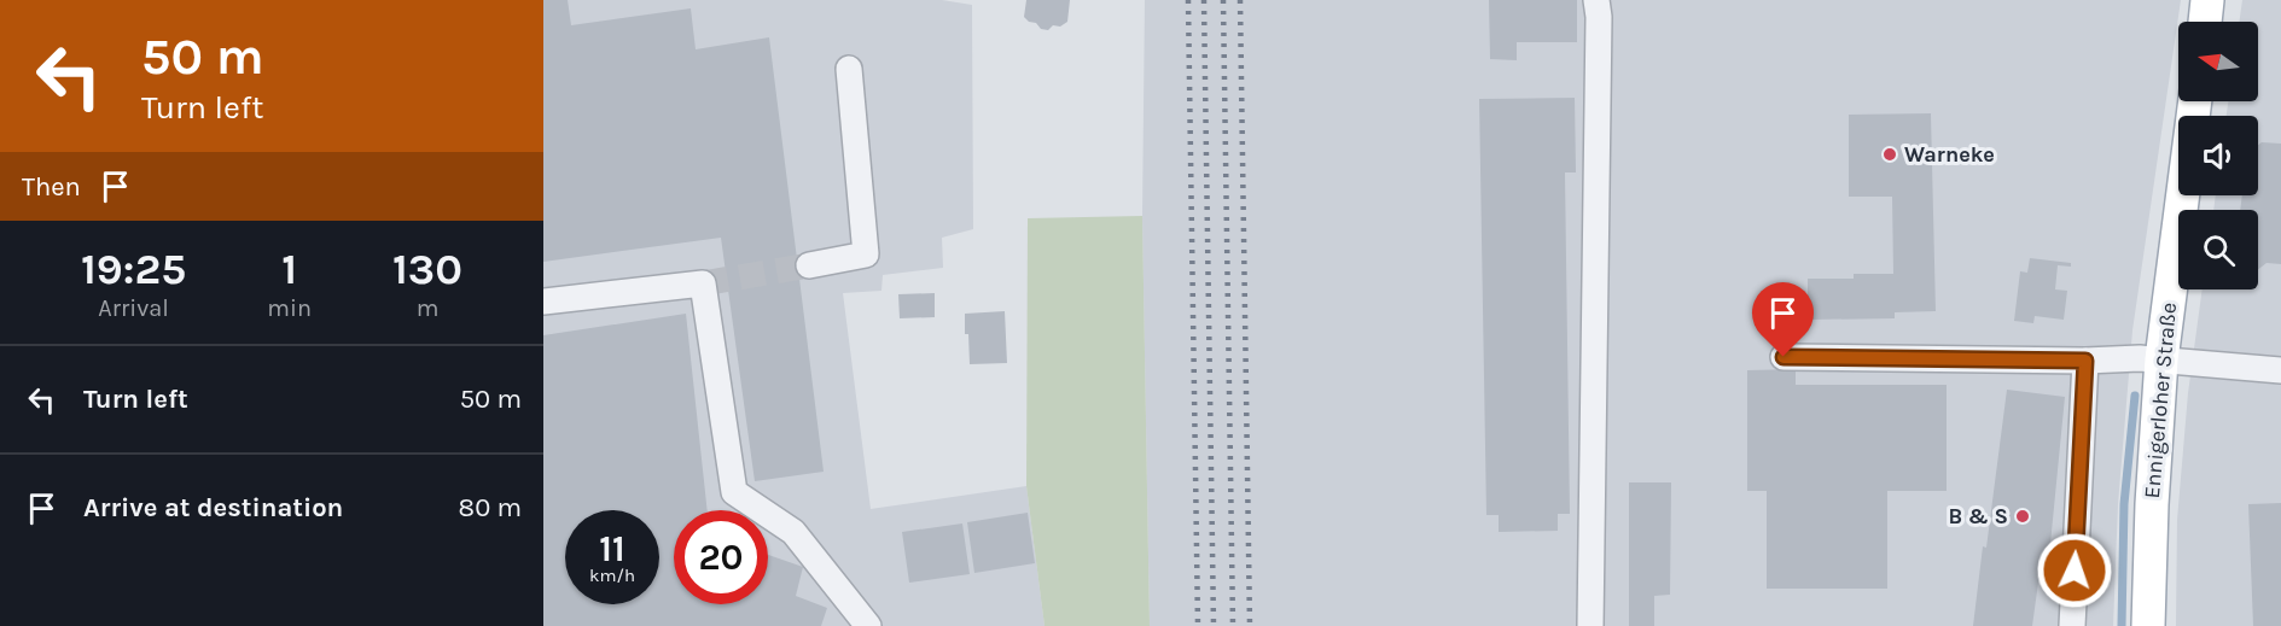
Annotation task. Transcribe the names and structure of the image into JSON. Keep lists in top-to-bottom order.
{
  "streets": {
    "main road": ["Ennigerloher Straße"]
  },
  "places": ["Warneke", "B & S"],
  "north": "left",
  "page": {
    "turn": ["50 m", "Turn left"],
    "then": "Then",
    "eta": [
      "19:25",
      "Arrival",
      "1",
      "min",
      "130",
      "m"
    ],
    "list": [
      {
        "name": "Turn left",
        "value": "50 m"
      },
      {
        "name": "Arrive at destination",
        "value": "80 m"
      }
    ],
    "speed": "11 km/h",
    "limit": "20"
  }
}
